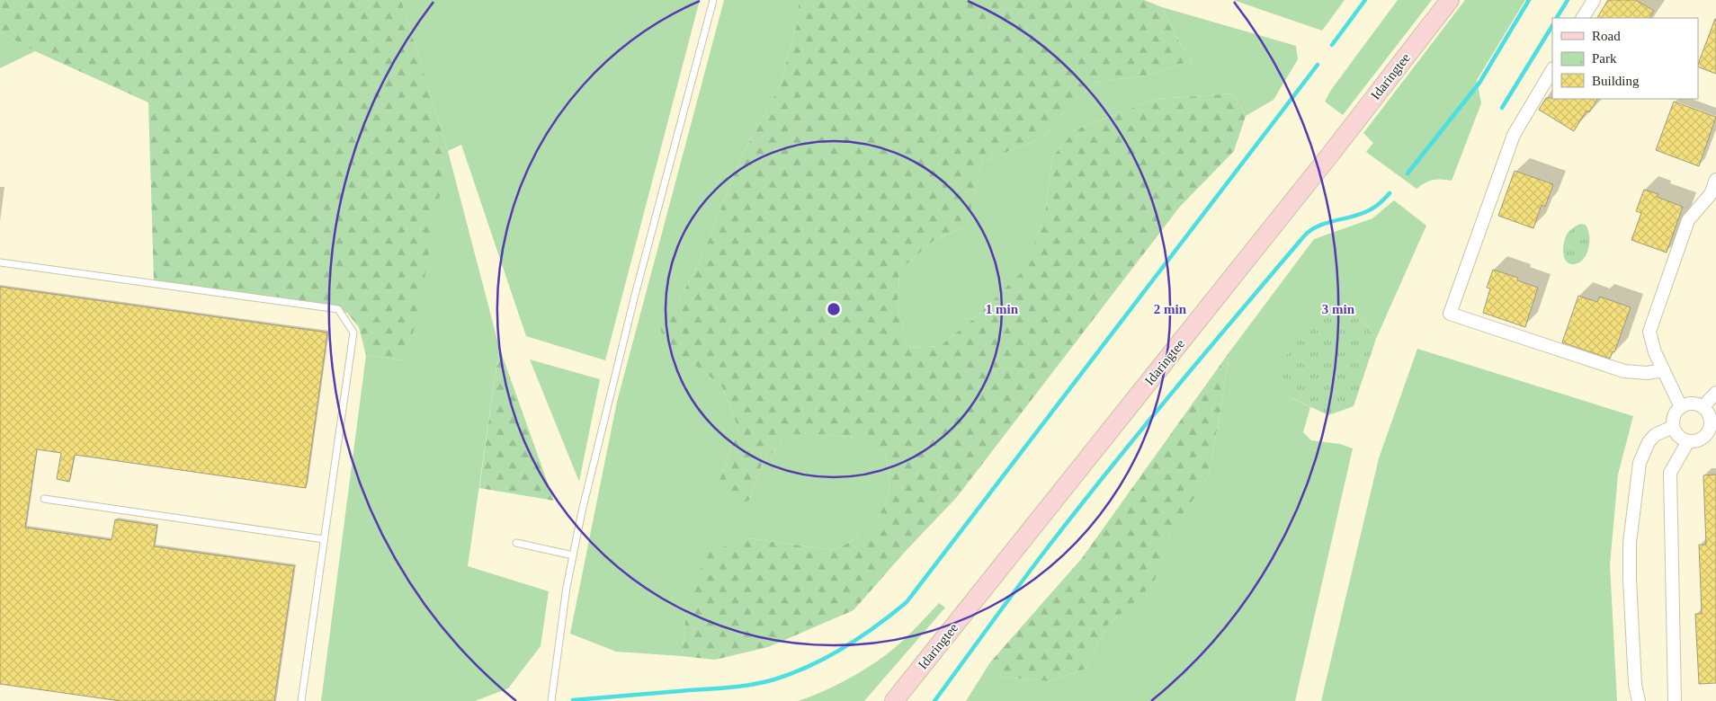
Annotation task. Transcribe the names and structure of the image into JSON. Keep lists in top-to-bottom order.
{
  "streets": {
    "main road": ["Idaringtee"]
  },
  "legend": ["Road", "Park", "Building"],
  "rings": ["1 min", "2 min", "3 min"]
}
